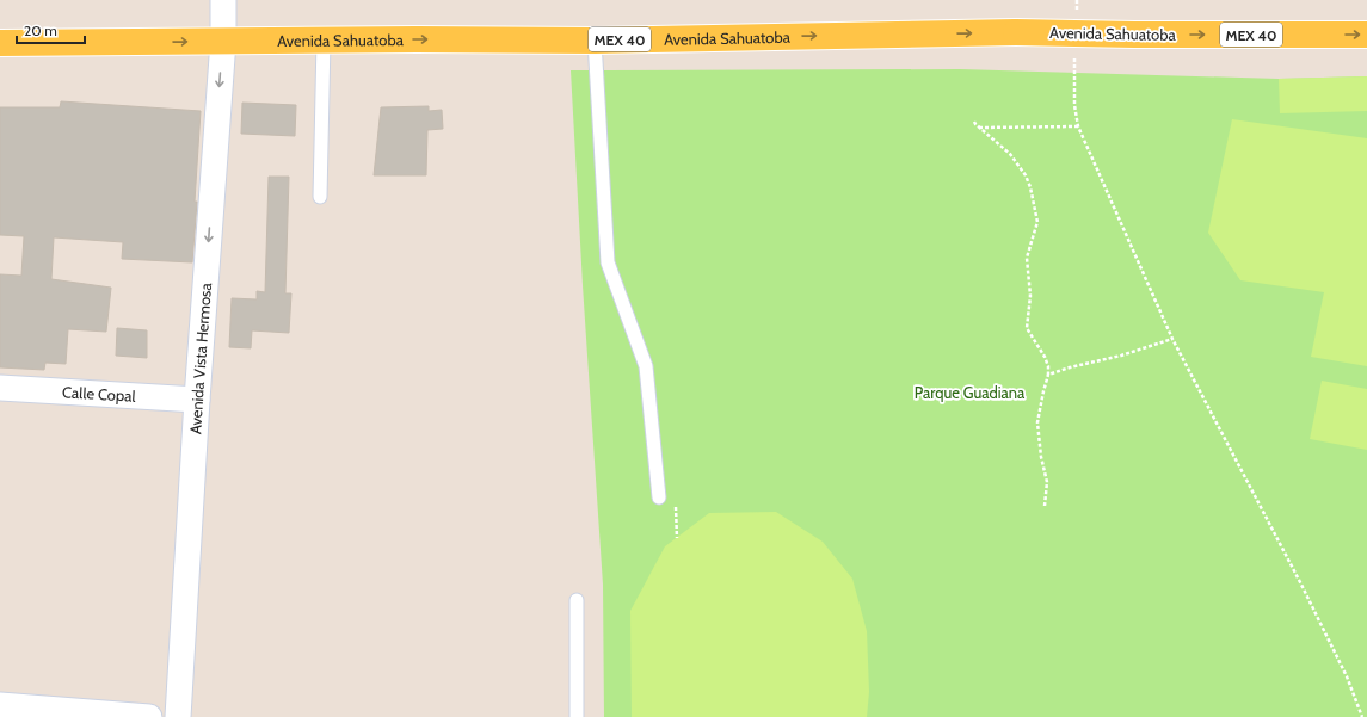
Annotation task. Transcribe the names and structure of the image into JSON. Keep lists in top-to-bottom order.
{
  "streets": {
    "main road": ["Avenida Sahuatoba", "MEX 40"],
    "street": ["Avenida Vista Hermosa", "Calle Copal"]
  },
  "crossings": [
    ["Avenida Sahuatoba", "Avenida Vista Hermosa"],
    ["Avenida Vista Hermosa", "Calle Copal"]
  ],
  "one_way": ["Avenida Sahuatoba", "Avenida Vista Hermosa"],
  "parks": ["Parque Guadiana"],
  "scale_bar": "20 m"
}
